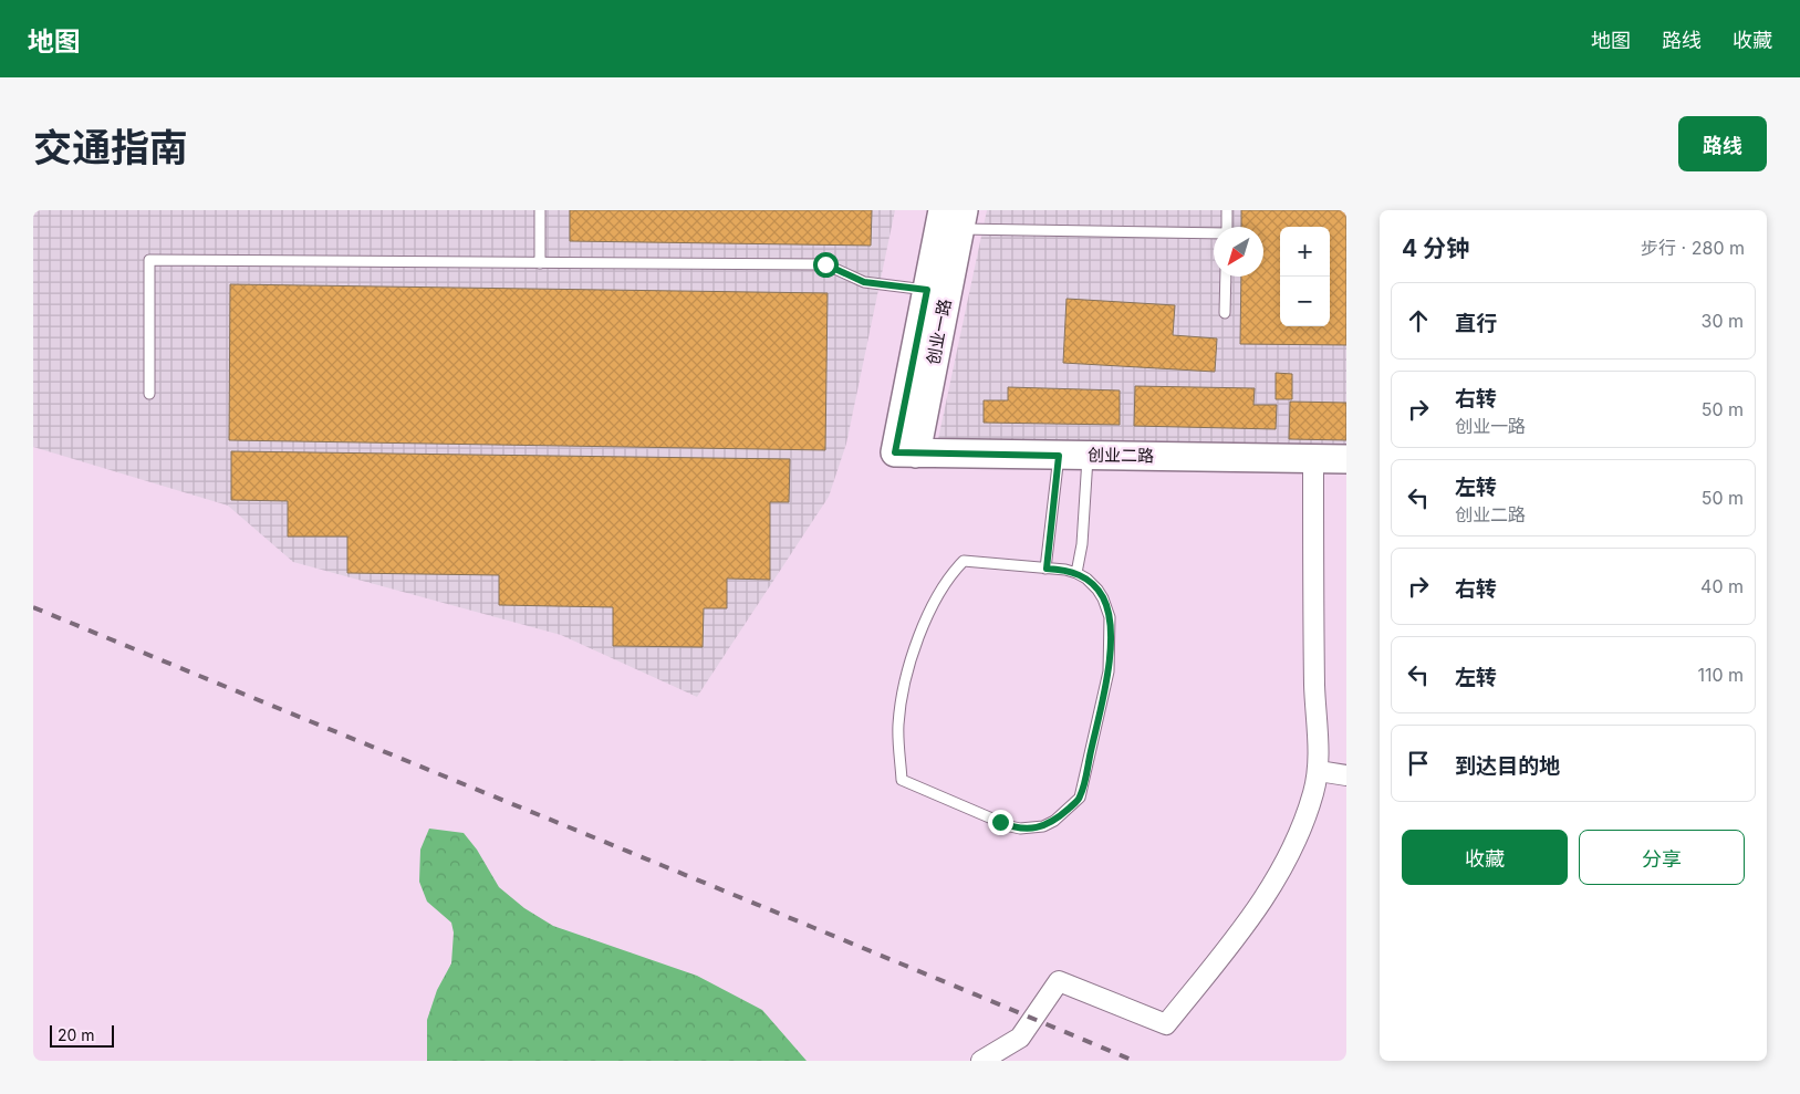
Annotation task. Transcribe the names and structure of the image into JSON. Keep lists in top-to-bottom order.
{
  "streets": {
    "street": ["创业一路", "创业二路"]
  },
  "crossings": [
    ["创业一路", "创业二路"]
  ],
  "scale_bar": "20 m",
  "north": "bottom left",
  "page": {
    "header": "地图",
    "nav": ["地图", "路线", "收藏"],
    "title": "交通指南",
    "buttons": [
      "路线",
      ["收藏", "分享"]
    ],
    "heading": ["4 分钟", "步行 · 280 m"],
    "map_buttons": ["+", "−"],
    "list": [
      ["直行", "30 m"],
      ["右转", "创业一路", "50 m"],
      ["左转", "创业二路", "50 m"],
      ["右转", "40 m"],
      ["左转", "110 m"],
      "到达目的地"
    ],
    "scale": "20 m"
  }
}
